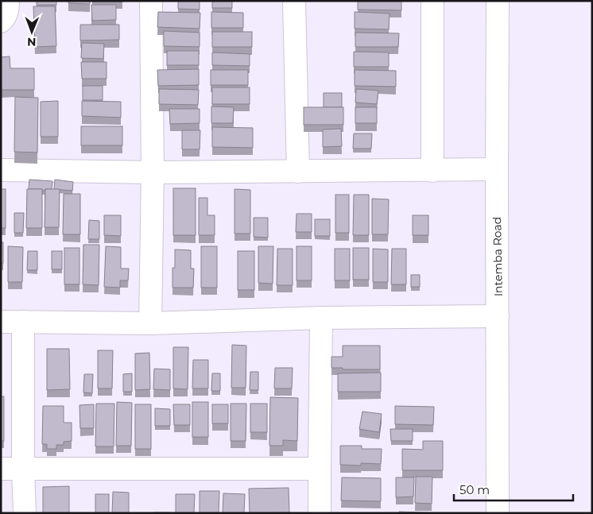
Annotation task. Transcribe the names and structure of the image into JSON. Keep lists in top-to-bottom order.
{
  "streets": {
    "street": ["Intemba Road"]
  },
  "scale_bar": "50 m",
  "north": "bottom"
}
